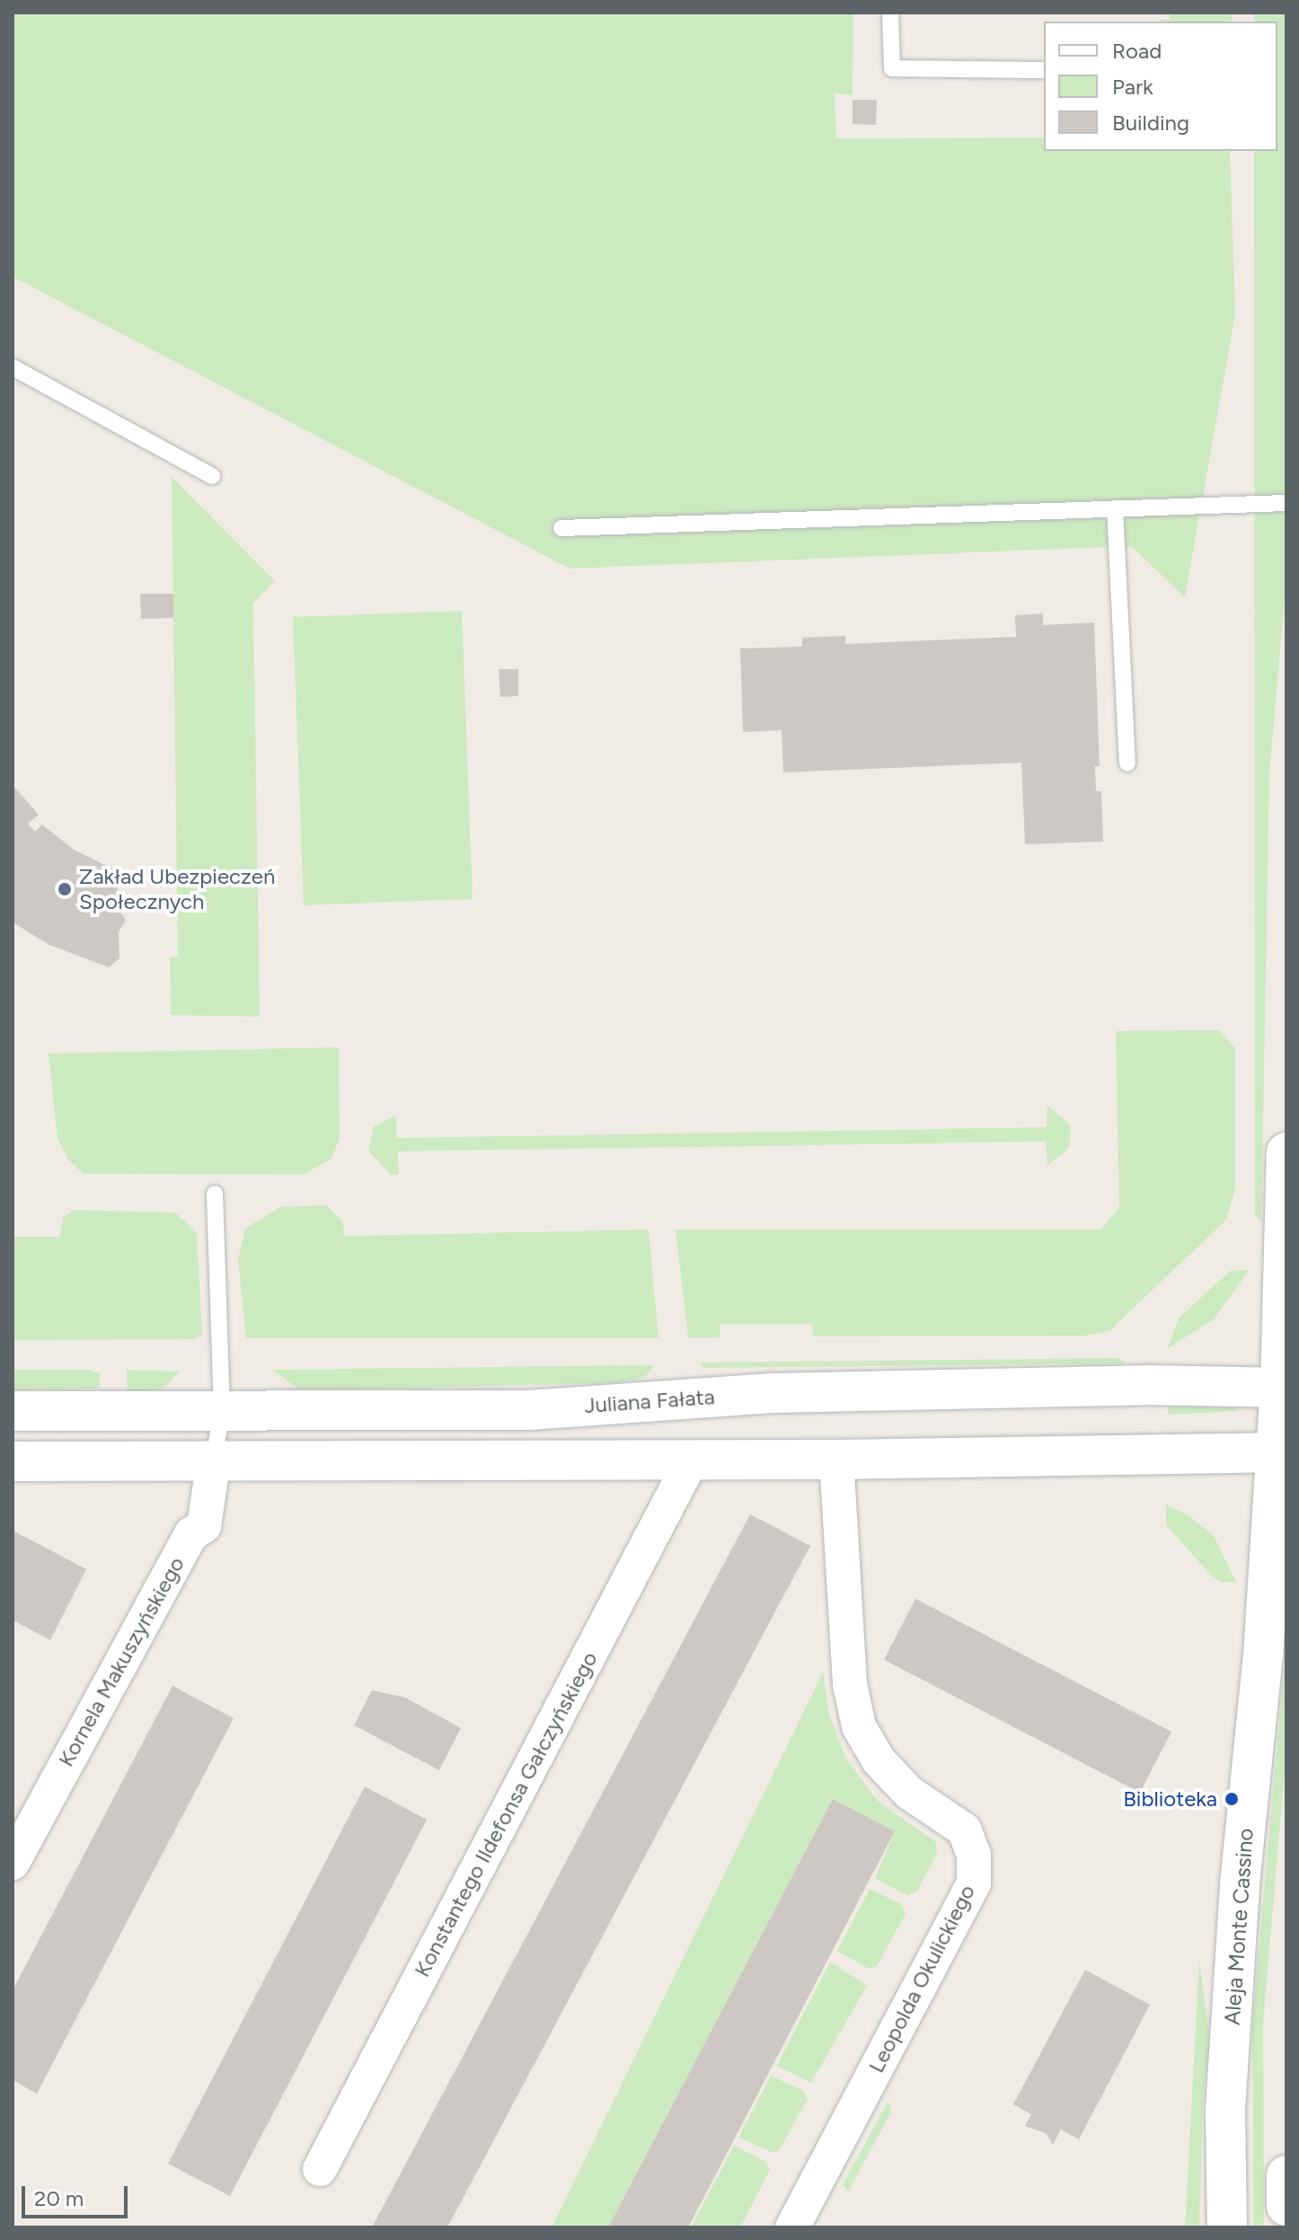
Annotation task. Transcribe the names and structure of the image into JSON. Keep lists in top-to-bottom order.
{
  "streets": {
    "street": [
      "Juliana Fałata",
      "Kornela Makuszyńskiego",
      "Konstantego Ildefonsa Gałczyńskiego",
      "Aleja Monte Cassino",
      "Leopolda Okulickiego"
    ]
  },
  "crossings": [
    ["Juliana Fałata", "Aleja Monte Cassino"]
  ],
  "places": ["Zakład Ubezpieczeń Społecznych", "Biblioteka"],
  "legend": ["Road", "Park", "Building"],
  "scale_bar": "20 m"
}
